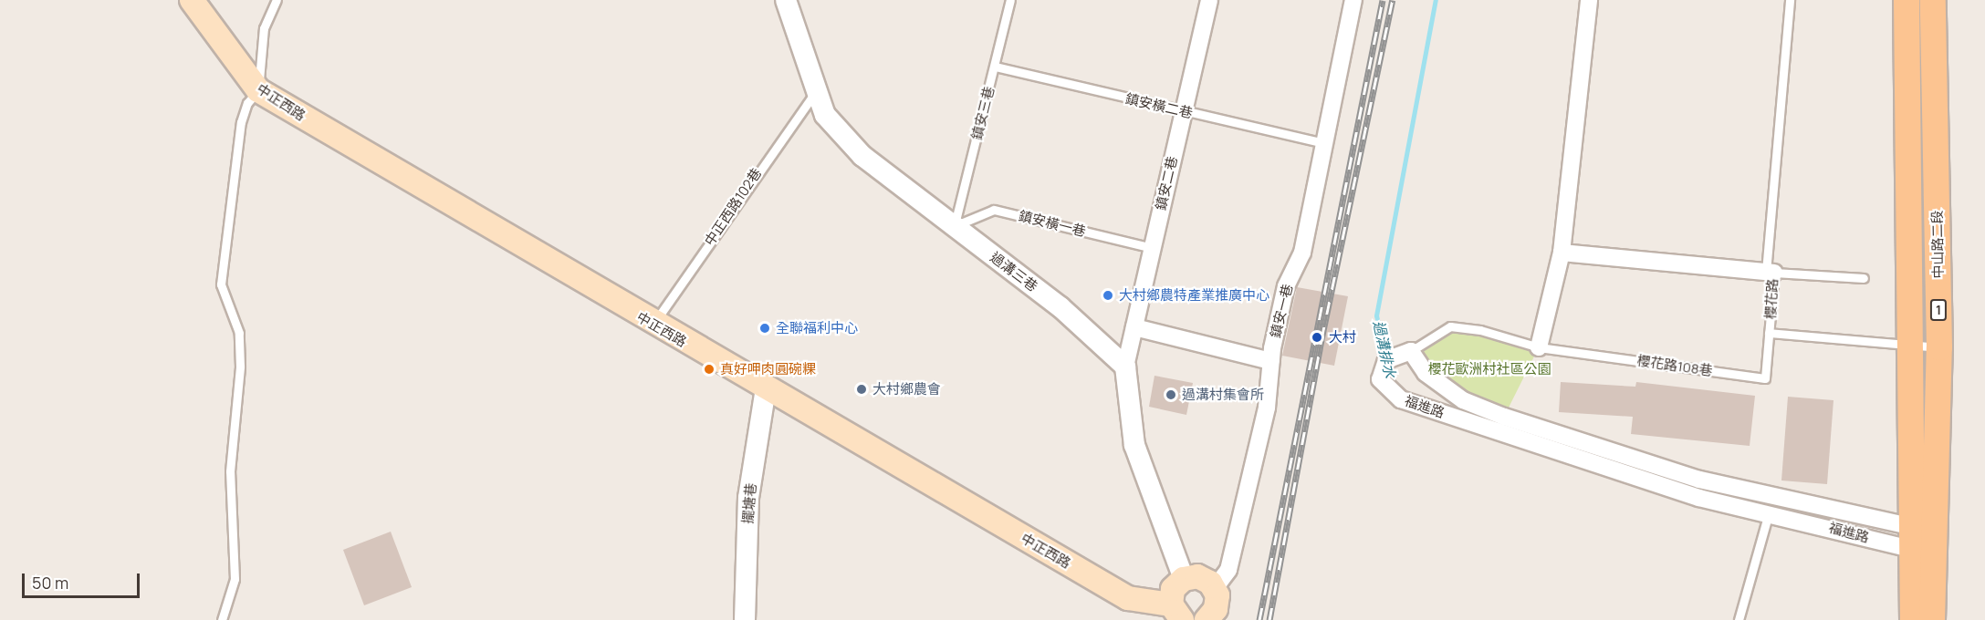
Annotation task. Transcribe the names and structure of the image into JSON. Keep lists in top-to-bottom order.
{
  "streets": {
    "main road": ["中正西路", "中山路二段", "1"],
    "street": [
      "鎮安二巷",
      "過溝三巷",
      "櫻花路",
      "鎮安一巷",
      "福進路",
      "擺塘巷"
    ],
    "lane": [
      "鎮安橫二巷",
      "鎮安三巷",
      "中正西路102巷",
      "鎮安橫一巷",
      "櫻花路108巷"
    ]
  },
  "crossings": [
    ["中正西路", "中正西路102巷"],
    ["中正西路", "擺塘巷"],
    ["鎮安橫二巷", "鎮安三巷"],
    ["鎮安橫二巷", "鎮安二巷"],
    ["鎮安橫二巷", "鎮安一巷"],
    ["鎮安三巷", "鎮安橫一巷"],
    ["鎮安三巷", "過溝三巷"],
    ["鎮安二巷", "鎮安橫一巷"],
    ["鎮安二巷", "過溝三巷"],
    ["中正西路102巷", "過溝三巷"],
    ["鎮安橫一巷", "過溝三巷"],
    ["中山路二段", "櫻花路"],
    ["中山路二段", "福進路"],
    ["櫻花路", "櫻花路108巷"]
  ],
  "water": ["過溝排水"],
  "parks": ["櫻花歐洲村社區公園"],
  "places": [
    "大村鄉農特產業推廣中心",
    "全聯福利中心",
    "大村",
    "真好呷肉圓碗粿",
    "大村鄉農會",
    "過溝村集會所"
  ],
  "scale_bar": "50 m"
}
